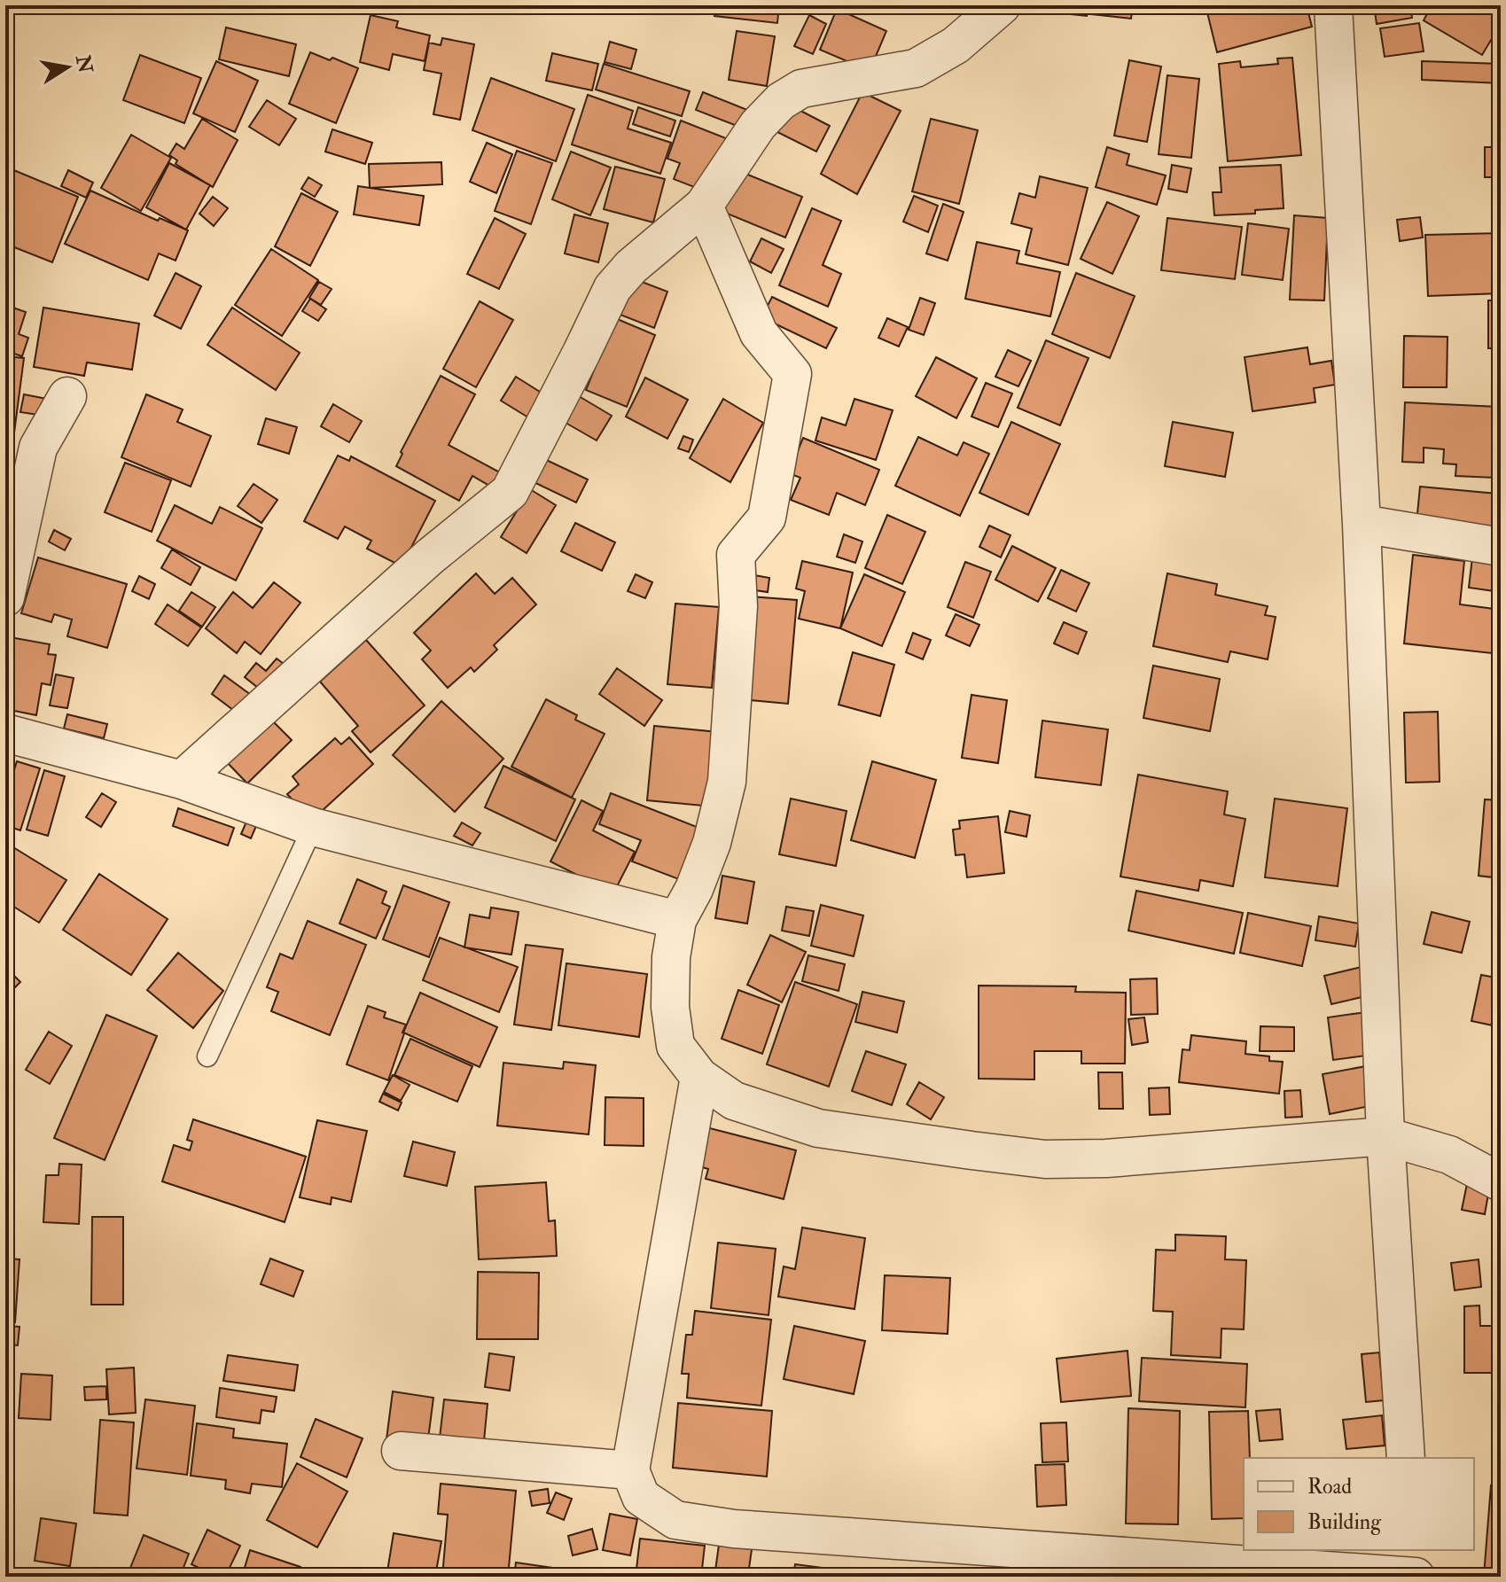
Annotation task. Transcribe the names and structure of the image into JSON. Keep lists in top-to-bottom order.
{
  "legend": ["Road", "Building"],
  "north": "right"
}
